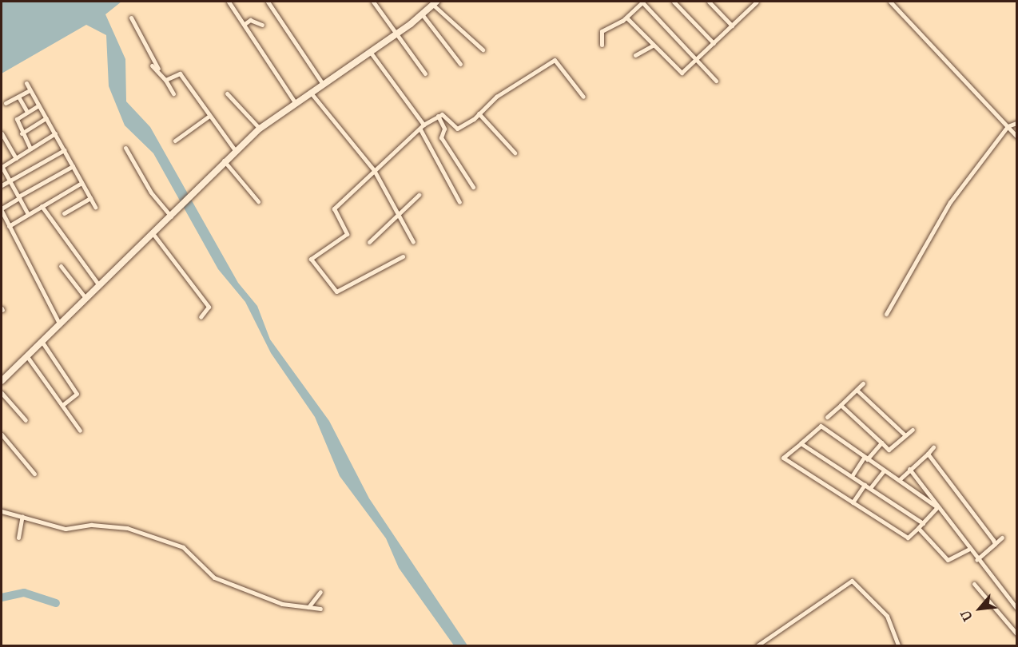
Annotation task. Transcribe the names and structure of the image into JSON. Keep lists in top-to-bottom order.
{
  "north": "bottom left"
}
